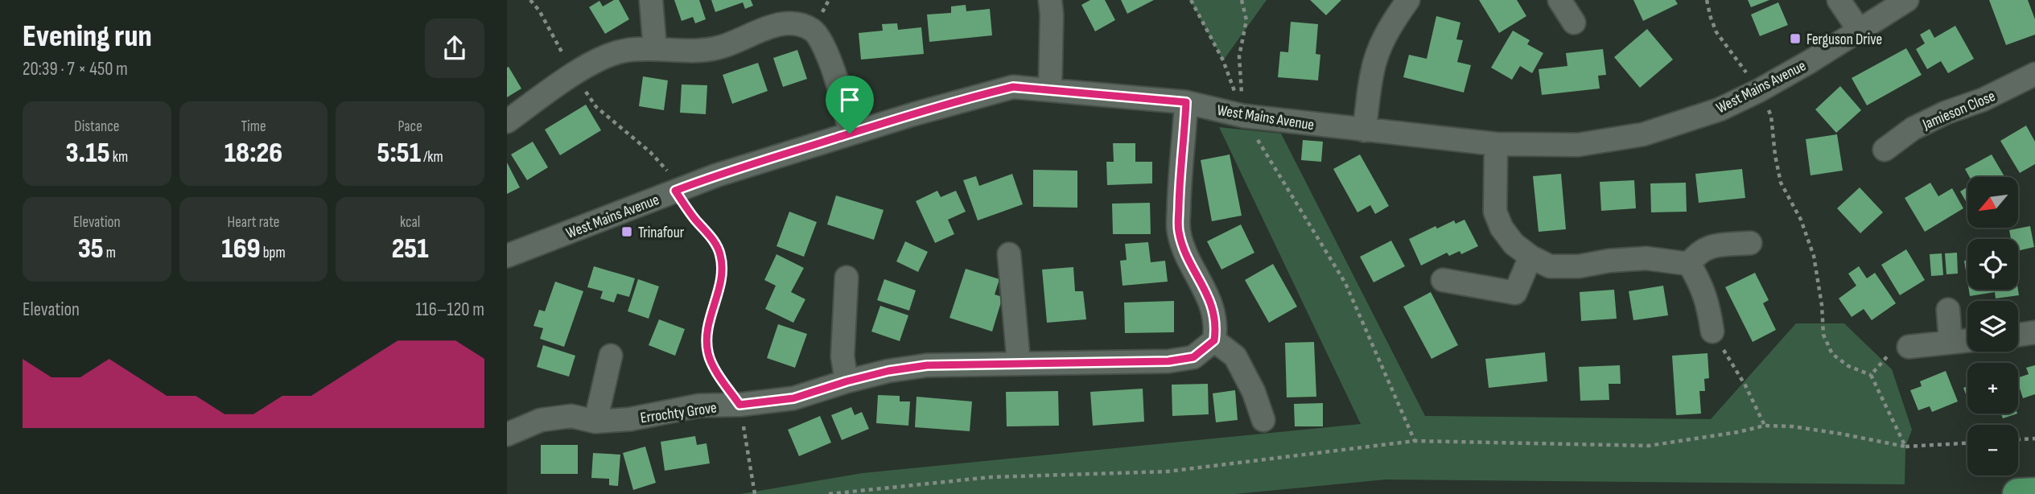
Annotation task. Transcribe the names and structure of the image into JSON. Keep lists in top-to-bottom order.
{
  "streets": {
    "street": ["West Mains Avenue", "Jamieson Close", "Errochty Grove"]
  },
  "places": {
    "transit": ["Ferguson Drive", "Trinafour"]
  },
  "north": "bottom left",
  "page": {
    "heading": ["Evening run", "20:39 · 7 × 450 m"],
    "stats": [
      ["Distance", "3.15 km"],
      ["Time", "18:26"],
      ["Pace", "5:51 /km"],
      ["Elevation", "35 m"],
      ["Heart rate", "169 bpm"],
      ["kcal", "251"]
    ],
    "map_buttons": ["+", "−"],
    "chart": ["Elevation", "116–120 m"]
  }
}
